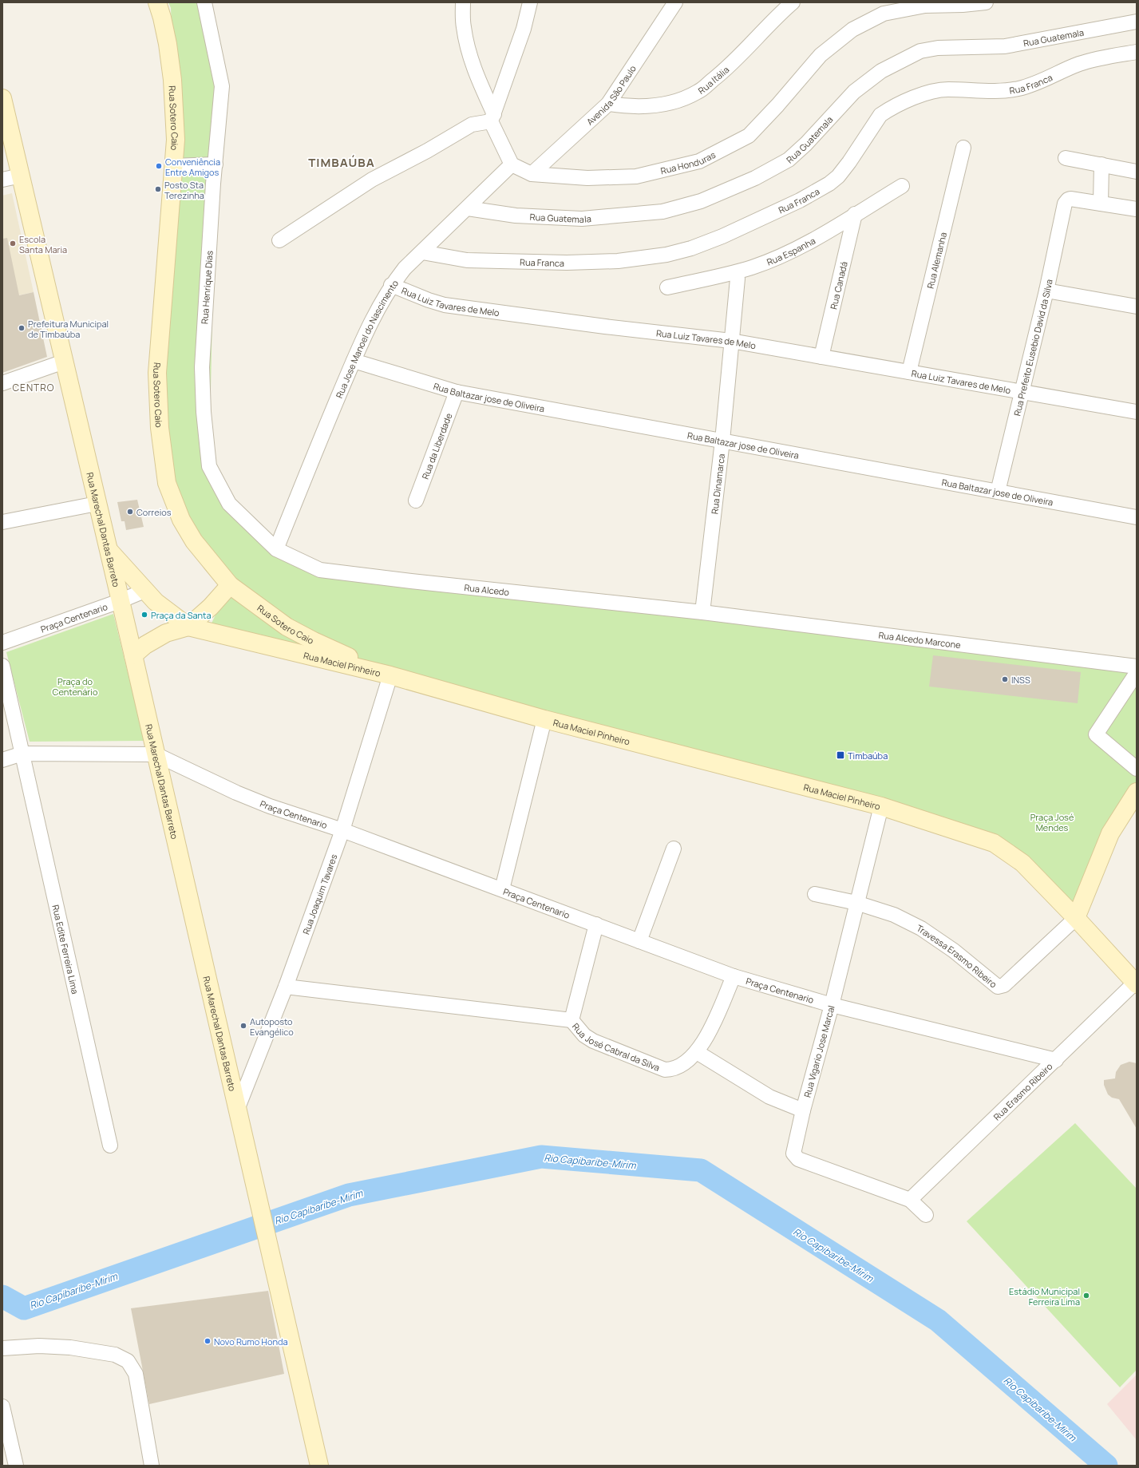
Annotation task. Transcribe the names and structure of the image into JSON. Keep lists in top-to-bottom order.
{
  "streets": {
    "street": [
      "Rua Guatemala",
      "Rua Itália",
      "Rua Franca",
      "Avenida São Paulo",
      "Rua Sotero Caio",
      "Rua Honduras",
      "Rua Espanha",
      "Rua Alemanha",
      "Rua Canadá",
      "Rua Henrique Dias",
      "Rua Luiz Tavares de Melo",
      "Rua Jose Manoel do Nascimento",
      "Rua Prefeito Eusebio David da Silva",
      "Rua Baltazar jose de Oliveira",
      "Rua da Liberdade",
      "Rua Dinamarca",
      "Rua Marechal Dantas Barreto",
      "Rua Alcedo",
      "Praça Centenario",
      "Rua Alcedo Marcone",
      "Rua Maciel Pinheiro",
      "Rua Joaquim Tavares",
      "Rua Edite Ferreira Lima",
      "Travessa Erasmo Ribeiro",
      "Rua José Cabral da Silva",
      "Rua Vigario Jose Marcal",
      "Rua Erasmo Ribeiro"
    ]
  },
  "crossings": [
    ["Rua Guatemala", "Rua Jose Manoel do Nascimento"],
    ["Rua Itália", "Avenida São Paulo"],
    ["Rua Franca", "Rua Jose Manoel do Nascimento"],
    ["Avenida São Paulo", "Rua Honduras"],
    ["Rua Sotero Caio", "Rua Maciel Pinheiro"],
    ["Rua Sotero Caio", "Rua Joaquim Tavares"],
    ["Rua Honduras", "Rua Jose Manoel do Nascimento"],
    ["Rua Espanha", "Rua Canadá"],
    ["Rua Alemanha", "Rua Luiz Tavares de Melo"],
    ["Rua Canadá", "Rua Luiz Tavares de Melo"],
    ["Rua Henrique Dias", "Rua Jose Manoel do Nascimento"],
    ["Rua Henrique Dias", "Rua Alcedo"],
    ["Rua Luiz Tavares de Melo", "Rua Jose Manoel do Nascimento"],
    ["Rua Luiz Tavares de Melo", "Rua Prefeito Eusebio David da Silva"],
    ["Rua Luiz Tavares de Melo", "Rua Dinamarca"],
    ["Rua Jose Manoel do Nascimento", "Rua Baltazar jose de Oliveira"],
    ["Rua Jose Manoel do Nascimento", "Rua Alcedo"],
    ["Rua Prefeito Eusebio David da Silva", "Rua Baltazar jose de Oliveira"],
    ["Rua Baltazar jose de Oliveira", "Rua da Liberdade"],
    ["Rua Baltazar jose de Oliveira", "Rua Dinamarca"],
    ["Rua Dinamarca", "Rua Alcedo"],
    ["Rua Dinamarca", "Rua Alcedo Marcone"],
    ["Rua Marechal Dantas Barreto", "Praça Centenario"],
    ["Rua Marechal Dantas Barreto", "Rua Maciel Pinheiro"],
    ["Rua Marechal Dantas Barreto", "Rua Joaquim Tavares"],
    ["Rua Alcedo", "Rua Alcedo Marcone"],
    ["Praça Centenario", "Rua Maciel Pinheiro"],
    ["Praça Centenario", "Rua Joaquim Tavares"],
    ["Praça Centenario", "Rua Edite Ferreira Lima"],
    ["Praça Centenario", "Rua Vigario Jose Marcal"],
    ["Praça Centenario", "Rua Erasmo Ribeiro"],
    ["Rua Maciel Pinheiro", "Rua Joaquim Tavares"],
    ["Rua Maciel Pinheiro", "Travessa Erasmo Ribeiro"],
    ["Rua Maciel Pinheiro", "Rua Vigario Jose Marcal"],
    ["Rua Maciel Pinheiro", "Rua Erasmo Ribeiro"],
    ["Travessa Erasmo Ribeiro", "Rua Vigario Jose Marcal"],
    ["Rua Vigario Jose Marcal", "Rua Erasmo Ribeiro"]
  ],
  "districts": ["TIMBAÚBA", "CENTRO"],
  "water": ["Rio Capibaribe-Mirim"],
  "parks": ["Praça do Centenário", "Praça José Mendes"],
  "places": {
    "other": [
      "Conveniência Entre Amigos",
      "Posto Sta Terezinha",
      "Escola Santa Maria",
      "Prefeitura Municipal de Timbaúba",
      "Correios",
      "Praça da Santa",
      "INSS",
      "Autoposto Evangélico",
      "Estádio Municipal Ferreira Lima",
      "Novo Rumo Honda"
    ],
    "transit": ["Timbaúba"]
  }
}
